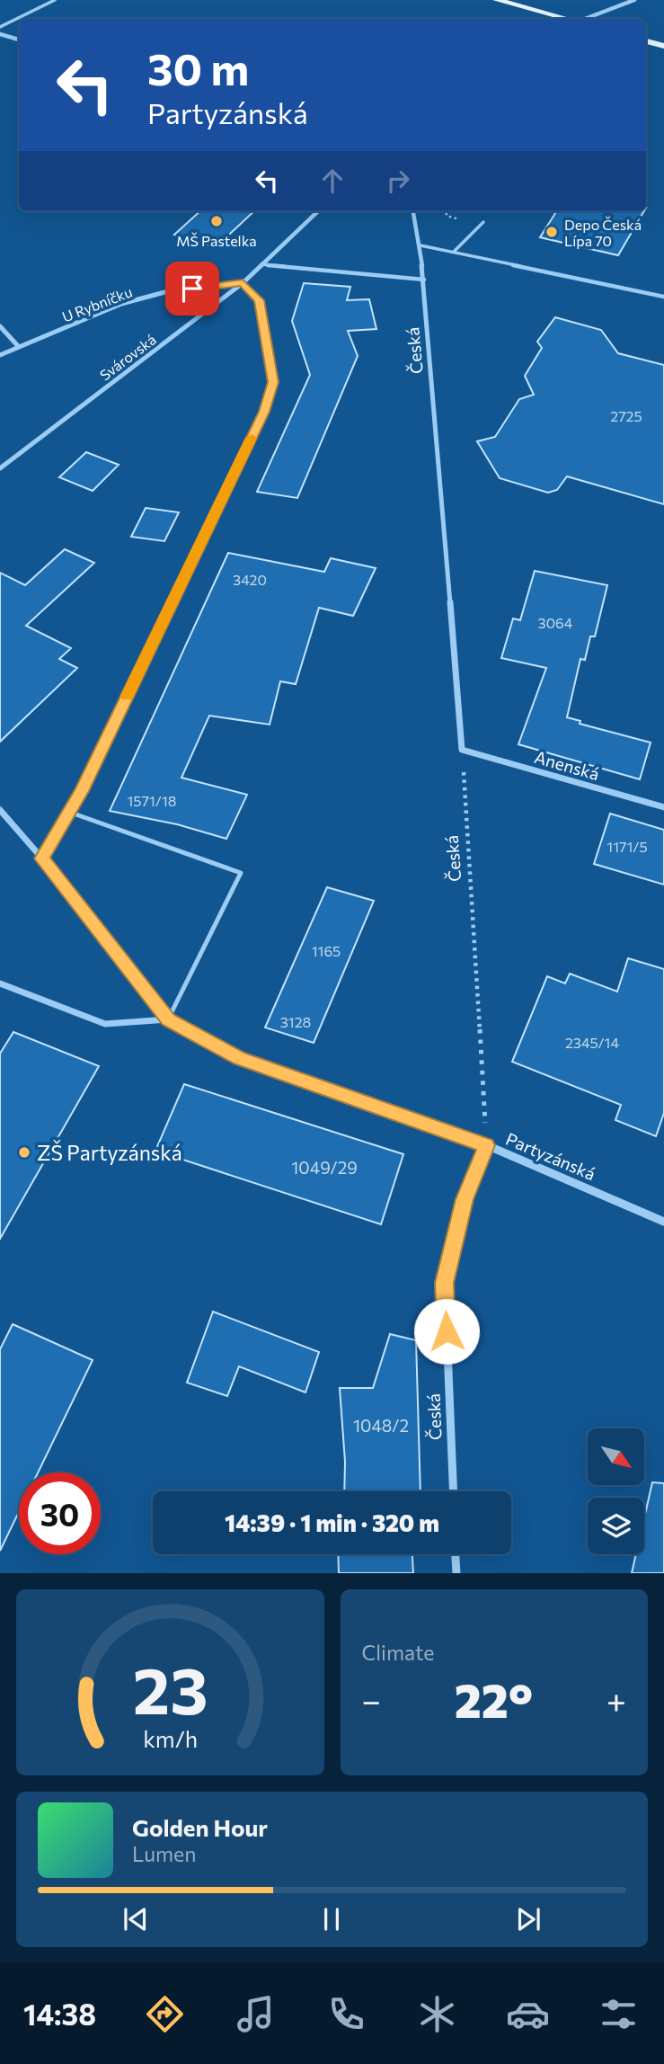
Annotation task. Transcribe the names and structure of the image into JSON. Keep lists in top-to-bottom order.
{
  "streets": {
    "street": [
      "U Rybníčku",
      "Česká",
      "Svárovská",
      "Anenská",
      "Partyzánská"
    ]
  },
  "crossings": [
    ["U Rybníčku", "Svárovská"],
    ["Česká", "Anenská"],
    ["Česká", "Partyzánská"]
  ],
  "places": ["MŠ Pastelka", "Depo Česká Lípa 70", "ZŠ Partyzánská"],
  "house_numbers": [
    "2725",
    "3420",
    "3064",
    "1571/18",
    "1171/5",
    "1165",
    "3128",
    "2345/14",
    "1049/29",
    "1048/2"
  ],
  "north": "bottom right",
  "page": {
    "turn": ["30 m", "Partyzánská"],
    "limit": "30",
    "trip": "14:39 · 1 min · 320 m",
    "tile": "Climate",
    "heat": ["−", "22°", "+"],
    "song": ["Golden Hour", "Lumen"],
    "tabs": "14:38",
    "gauge": ["23", "km/h"]
  }
}
